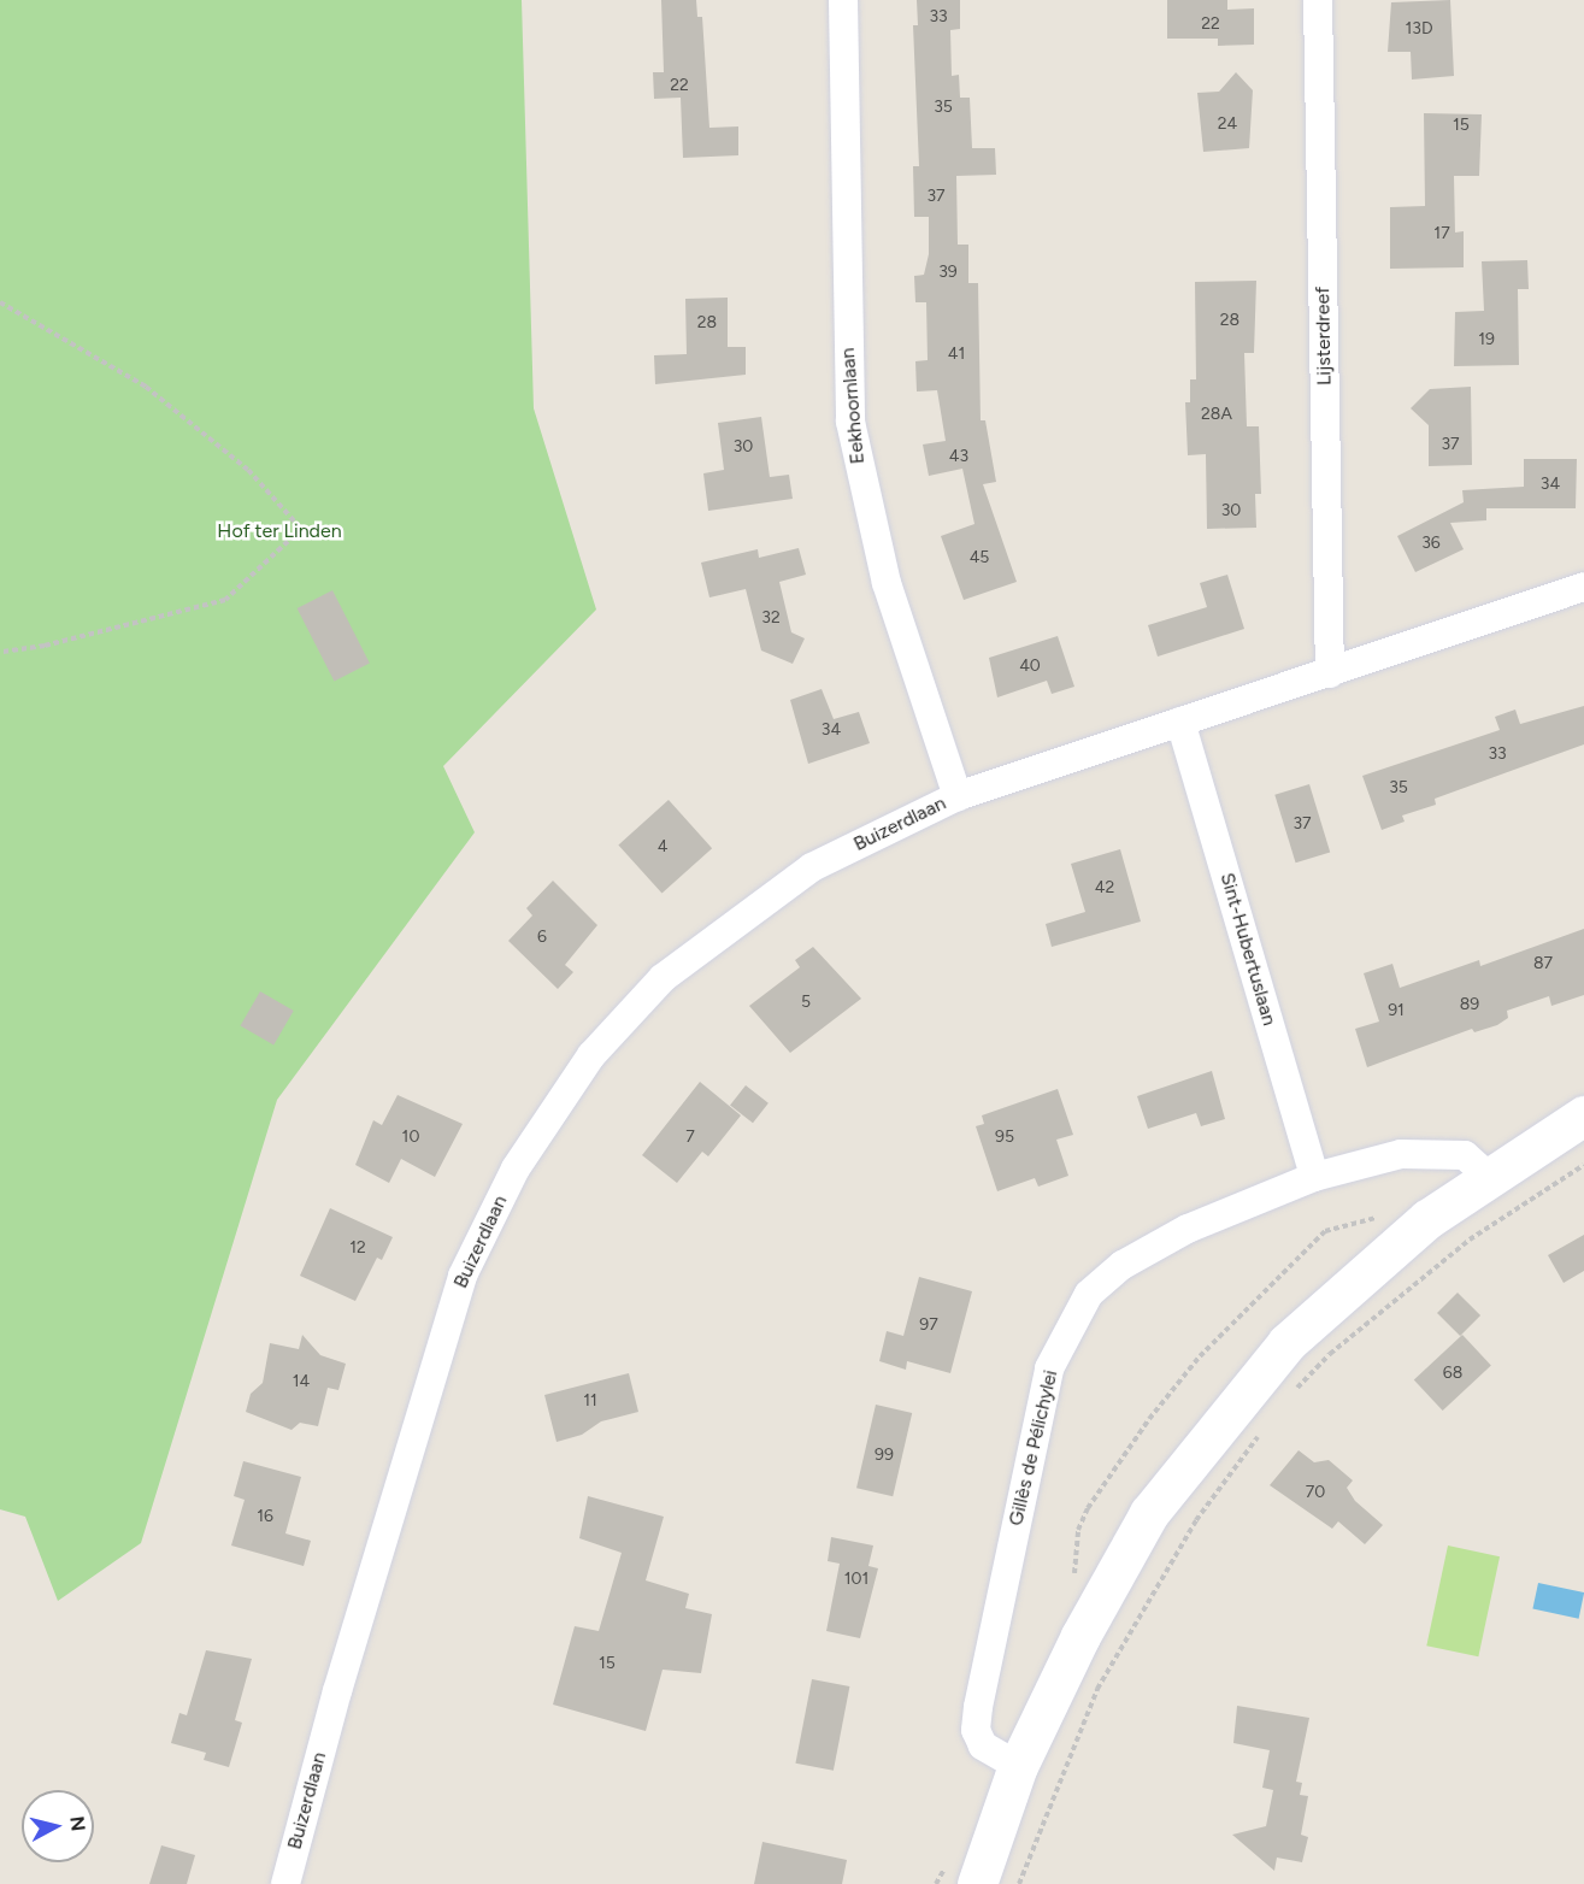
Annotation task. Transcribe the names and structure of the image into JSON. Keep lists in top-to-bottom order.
{
  "streets": {
    "street": [
      "Lijsterdreef",
      "Eekhoornlaan",
      "Buizerdlaan",
      "Sint-Hubertuslaan",
      "Gillès de Pélichylei"
    ]
  },
  "crossings": [
    ["Eekhoornlaan", "Buizerdlaan"],
    ["Sint-Hubertuslaan", "Gillès de Pélichylei"]
  ],
  "parks": ["Hof ter Linden"],
  "house_numbers": [
    "33",
    "22",
    "13D",
    "22",
    "35",
    "24",
    "15",
    "37",
    "17",
    "39",
    "28",
    "28",
    "19",
    "41",
    "28A",
    "37",
    "30",
    "43",
    "34",
    "30",
    "36",
    "45",
    "32",
    "40",
    "34",
    "33",
    "35",
    "37",
    "4",
    "42",
    "6",
    "87",
    "5",
    "89",
    "91",
    "10",
    "7",
    "95",
    "12",
    "97",
    "68",
    "14",
    "11",
    "99",
    "70",
    "16",
    "101",
    "15"
  ],
  "north": "right"
}
